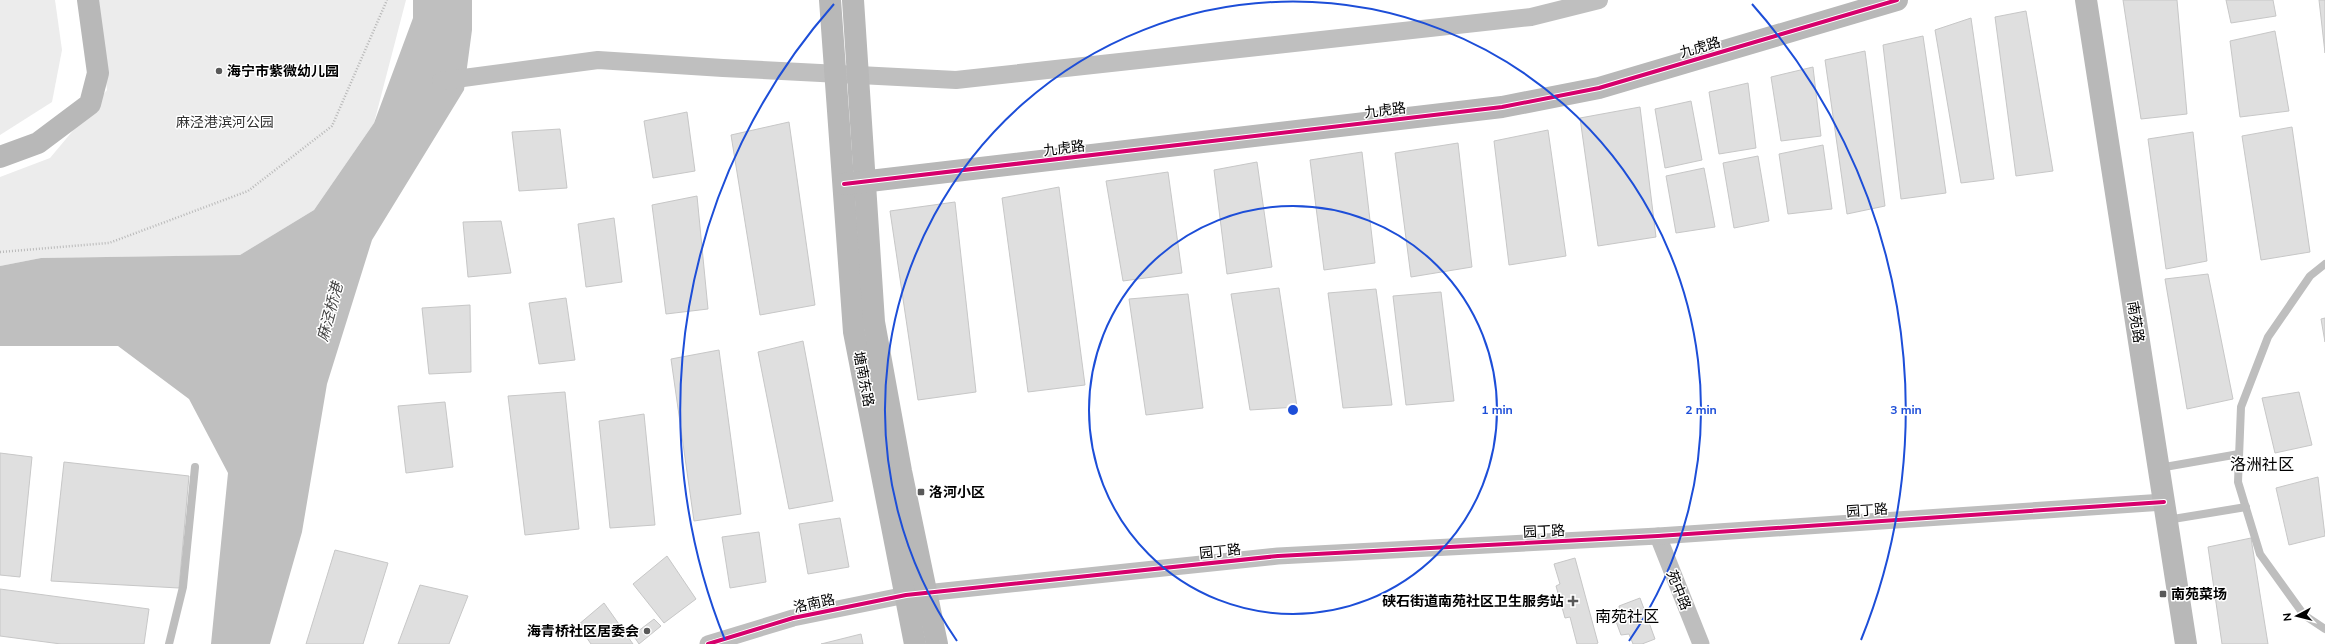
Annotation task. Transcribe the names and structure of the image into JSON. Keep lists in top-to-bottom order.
{
  "streets": {
    "street": [
      "九虎路",
      "南苑路",
      "塘南东路",
      "园丁路",
      "苑中路",
      "洛南路"
    ]
  },
  "crossings": [
    ["九虎路", "塘南东路"],
    ["南苑路", "园丁路"],
    ["塘南东路", "园丁路"],
    ["塘南东路", "洛南路"],
    ["园丁路", "苑中路"],
    ["园丁路", "洛南路"]
  ],
  "districts": ["洛洲社区", "南苑社区"],
  "water": ["麻泾桥港"],
  "parks": ["麻泾港滨河公园"],
  "places": {
    "other": ["海宁市紫微幼儿园", "海青桥社区居委会"],
    "transit": ["洛河小区", "南苑菜场"],
    "health": ["硖石街道南苑社区卫生服务站"]
  },
  "north": "left",
  "rings": ["1 min", "2 min", "3 min"]
}
